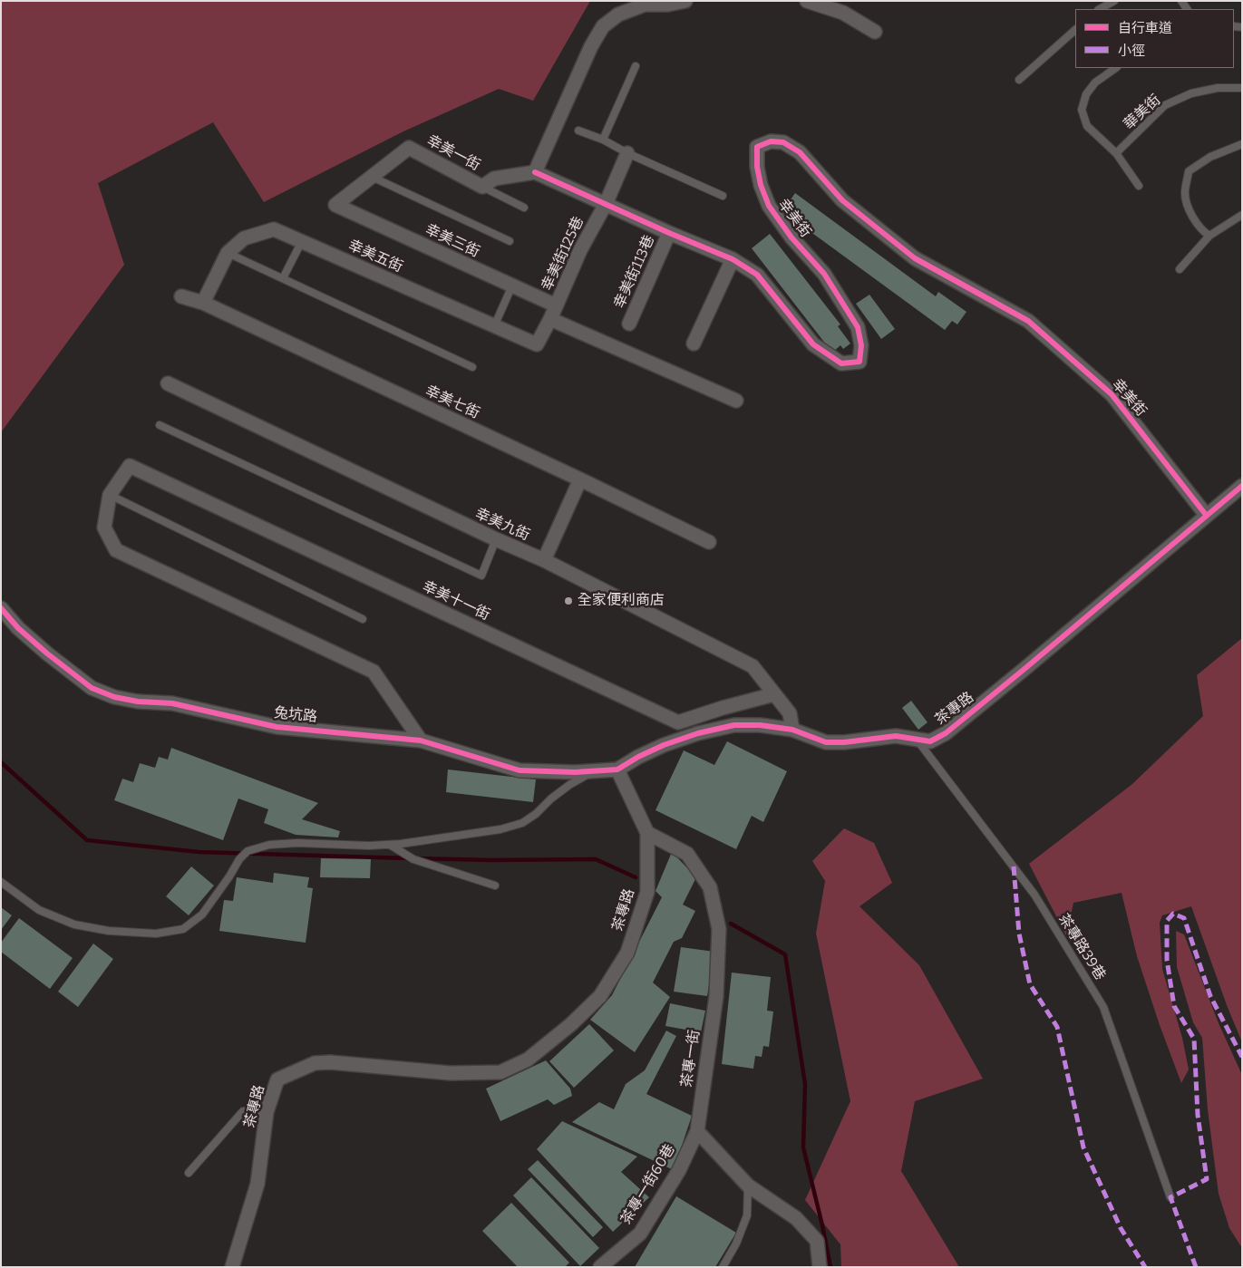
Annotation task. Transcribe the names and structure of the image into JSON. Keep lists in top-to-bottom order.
{
  "streets": {
    "street": [
      "幸美一街",
      "幸美街",
      "幸美三街",
      "幸美街125巷",
      "幸美五街",
      "幸美街113巷",
      "幸美七街",
      "幸美九街",
      "幸美十一街",
      "茶專路",
      "兔坑路",
      "茶專一街",
      "茶專一街60巷"
    ],
    "lane": ["華美街", "茶專路39巷"]
  },
  "crossings": [
    ["幸美一街", "幸美街"],
    ["幸美一街", "幸美三街"],
    ["幸美街", "幸美街125巷"],
    ["幸美街", "幸美街113巷"],
    ["幸美街", "茶專路"],
    ["幸美三街", "幸美街125巷"],
    ["幸美街125巷", "幸美五街"],
    ["幸美五街", "幸美七街"],
    ["幸美九街", "幸美十一街"],
    ["幸美九街", "茶專路"],
    ["茶專路", "兔坑路"],
    ["茶專路", "茶專路39巷"],
    ["茶專路", "茶專一街"],
    ["茶專一街", "茶專一街60巷"]
  ],
  "places": ["全家便利商店"],
  "legend": ["自行車道", "小徑"]
}
